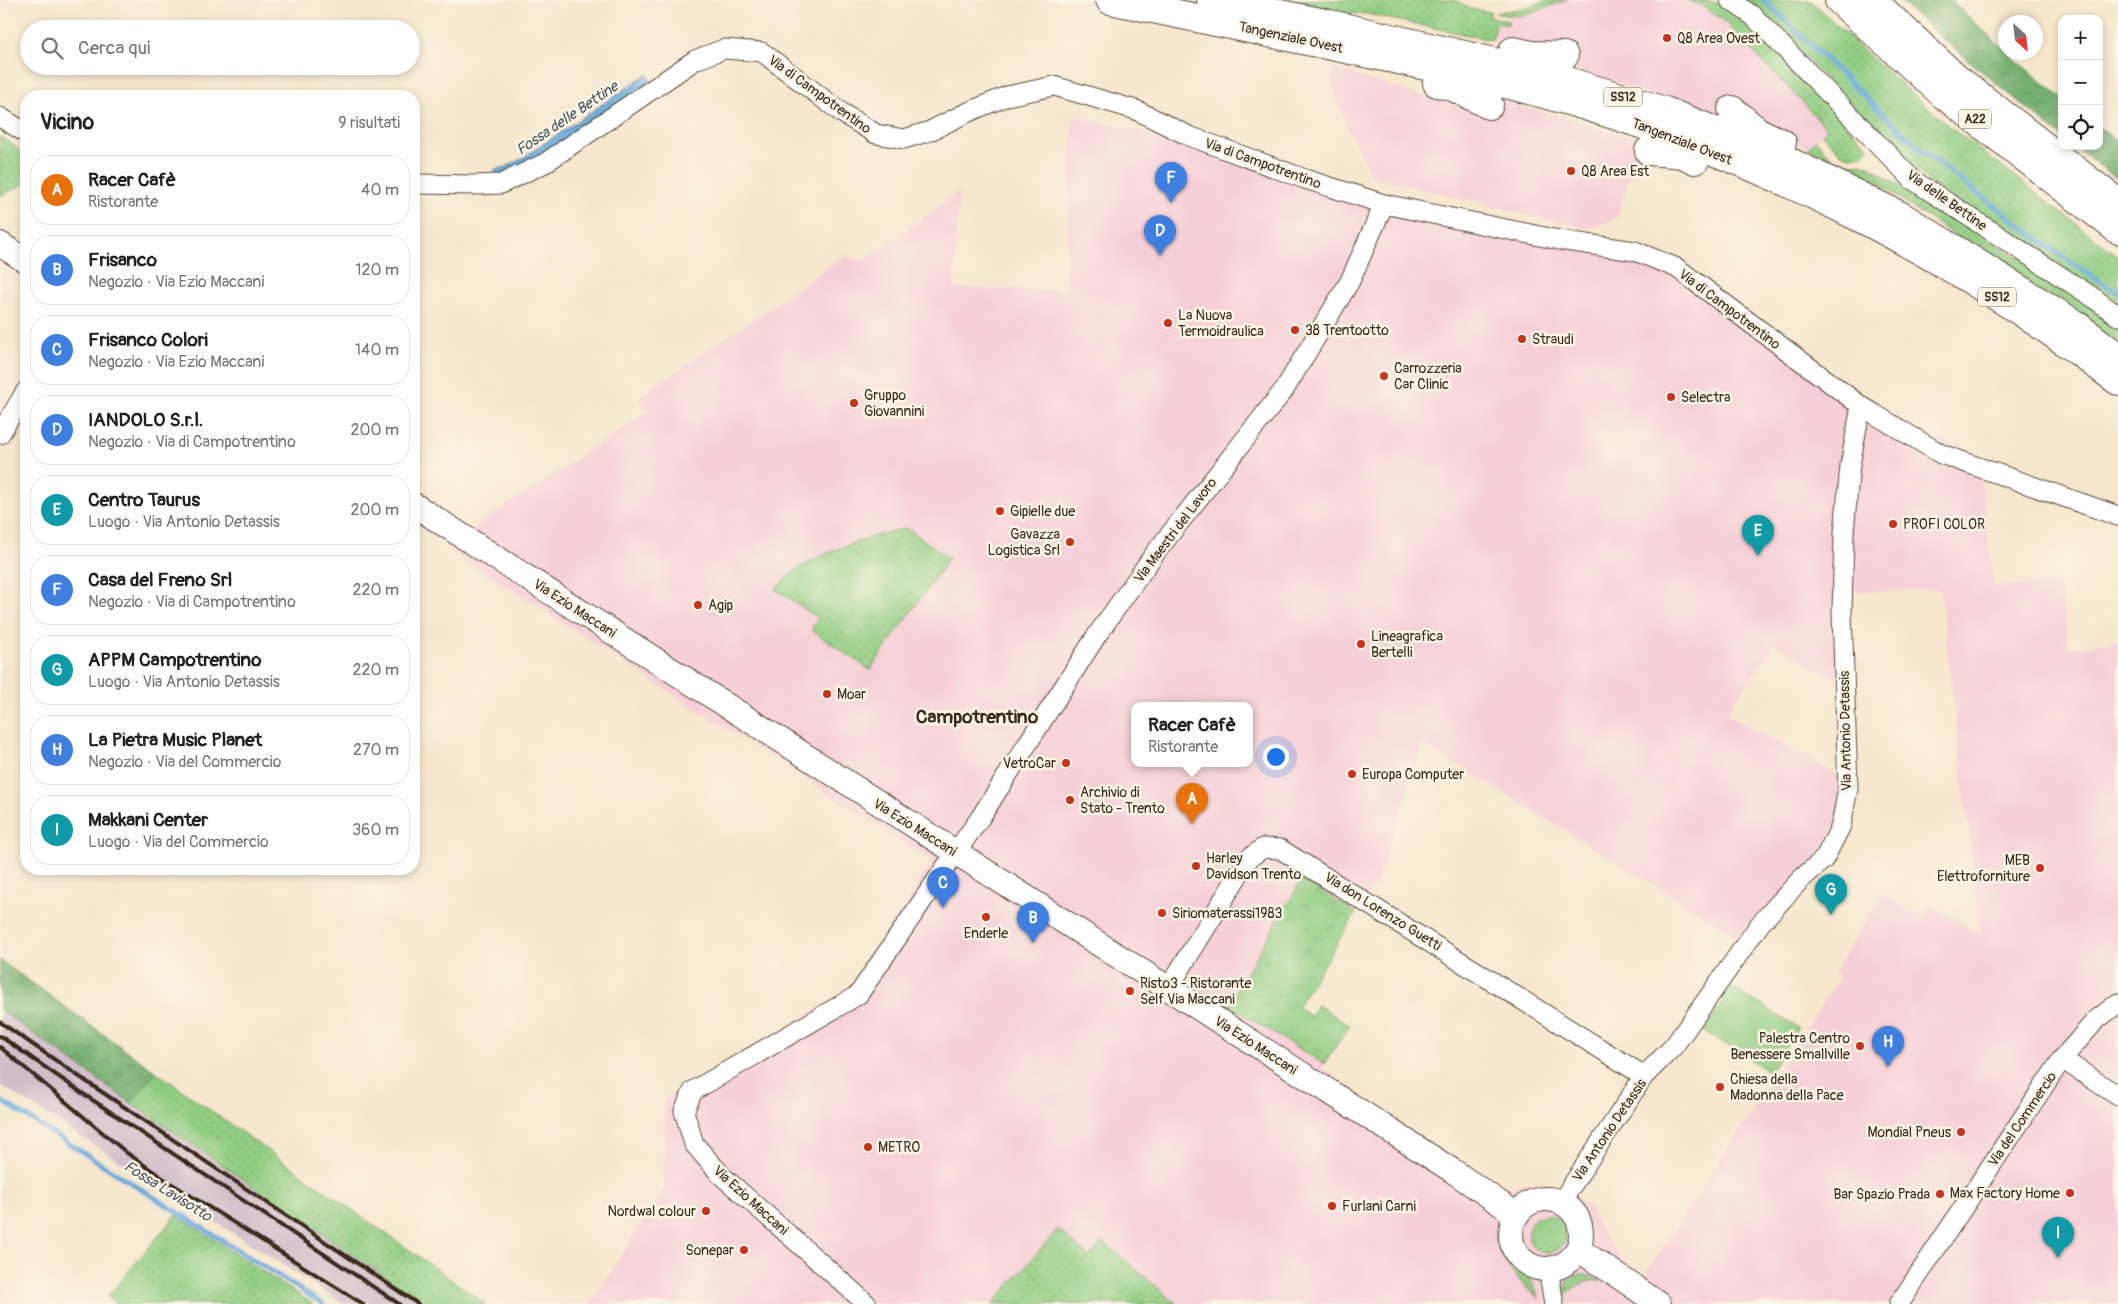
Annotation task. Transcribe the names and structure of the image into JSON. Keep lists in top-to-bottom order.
{
  "streets": {
    "highway": ["Tangenziale Ovest", "SS12", "A22"],
    "street": [
      "Via di Campotrentino",
      "Via delle Bettine",
      "Via Maestri del Lavoro",
      "Via Ezio Maccani",
      "Via Antonio Detassis",
      "Via don Lorenzo Guetti",
      "Via del Commercio"
    ]
  },
  "crossings": [
    ["Via di Campotrentino", "Via Maestri del Lavoro"],
    ["Via di Campotrentino", "Via Antonio Detassis"],
    ["Via Maestri del Lavoro", "Via Ezio Maccani"],
    ["Via Ezio Maccani", "Via Antonio Detassis"],
    ["Via Ezio Maccani", "Via don Lorenzo Guetti"],
    ["Via Antonio Detassis", "Via don Lorenzo Guetti"]
  ],
  "districts": ["Campotrentino"],
  "water": ["Fossa delle Bettine", "Fossa Lavisotto"],
  "places": [
    "Q8 Area Ovest",
    "Q8 Area Est",
    "La Nuova Termoidraulica",
    "38 Trentootto",
    "Straudi",
    "Carrozzeria Car Clinic",
    "Selectra",
    "Gruppo Giovannini",
    "Gipielle due",
    "PROFI COLOR",
    "Gavazza Logistica Srl",
    "Agip",
    "Lineagrafica Bertelli",
    "Moar",
    "VetroCar",
    "Europa Computer",
    "Archivio di Stato - Trento",
    "Harley Davidson Trento",
    "MEB Elettroforniture",
    "Siriomaterassi1983",
    "Enderle",
    "Risto3 - Ristorante Self Via Maccani",
    "Palestra Centro Benessere Smallville",
    "Chiesa della Madonna della Pace",
    "Mondial Pneus",
    "METRO",
    "Max Factory Home",
    "Bar Spazio Prada",
    "Furlani Carni",
    "Nordwal colour",
    "Sonepar"
  ],
  "north": "bottom right",
  "page": {
    "map_buttons": ["+", "−"],
    "search": "Cerca qui",
    "heading": ["Vicino", "9 risultati"],
    "list": [
      {
        "mark": "A",
        "name": "Racer Cafè",
        "note": "Ristorante",
        "value": "40 m"
      },
      {
        "mark": "B",
        "name": "Frisanco",
        "note": "Negozio · Via Ezio Maccani",
        "value": "120 m"
      },
      {
        "mark": "C",
        "name": "Frisanco Colori",
        "note": "Negozio · Via Ezio Maccani",
        "value": "140 m"
      },
      {
        "mark": "D",
        "name": "IANDOLO S.r.l.",
        "note": "Negozio · Via di Campotrentino",
        "value": "200 m"
      },
      {
        "mark": "E",
        "name": "Centro Taurus",
        "note": "Luogo · Via Antonio Detassis",
        "value": "200 m"
      },
      {
        "mark": "F",
        "name": "Casa del Freno Srl",
        "note": "Negozio · Via di Campotrentino",
        "value": "220 m"
      },
      {
        "mark": "G",
        "name": "APPM Campotrentino",
        "note": "Luogo · Via Antonio Detassis",
        "value": "220 m"
      },
      {
        "mark": "H",
        "name": "La Pietra Music Planet",
        "note": "Negozio · Via del Commercio",
        "value": "270 m"
      },
      {
        "mark": "I",
        "name": "Makkani Center",
        "note": "Luogo · Via del Commercio",
        "value": "360 m"
      }
    ],
    "pins": [
      "F",
      "D",
      "E",
      "A",
      "C",
      "G",
      "B",
      "H",
      "I"
    ],
    "popup": ["Racer Cafè", "Ristorante"]
  }
}
